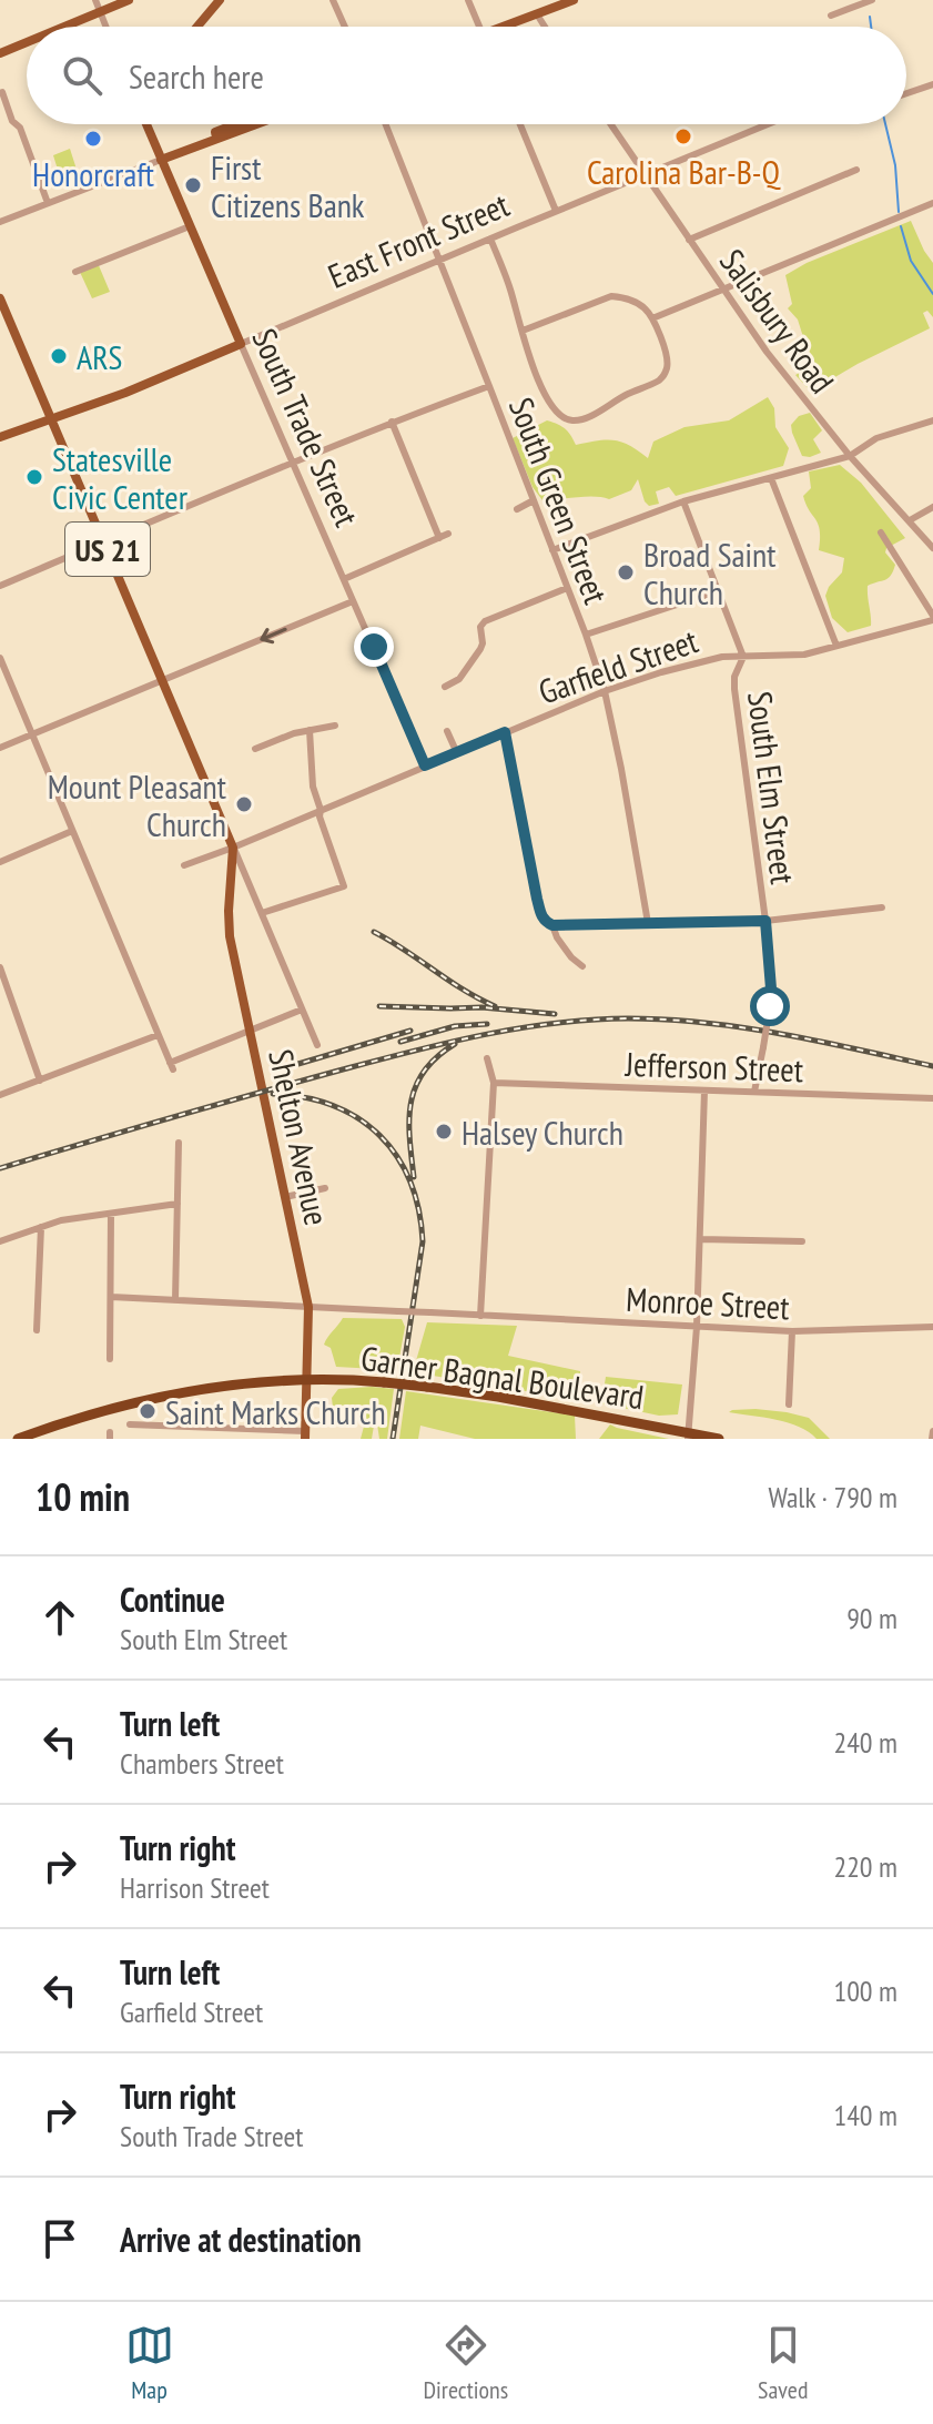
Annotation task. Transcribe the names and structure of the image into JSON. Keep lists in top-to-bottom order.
{
  "streets": {
    "highway": ["Garner Bagnal Boulevard"],
    "main road": [
      "East Front Street",
      "South Trade Street",
      "US 21",
      "Shelton Avenue"
    ],
    "street": [
      "Salisbury Road",
      "South Green Street",
      "Garfield Street",
      "South Elm Street",
      "Jefferson Street",
      "Monroe Street"
    ]
  },
  "crossings": [
    ["East Front Street", "Salisbury Road"],
    ["East Front Street", "South Trade Street"],
    ["East Front Street", "South Green Street"],
    ["East Front Street", "US 21"],
    ["South Trade Street", "Garfield Street"],
    ["South Green Street", "Garfield Street"],
    ["US 21", "Garfield Street"],
    ["US 21", "Shelton Avenue"],
    ["Garfield Street", "South Elm Street"],
    ["Garfield Street", "Shelton Avenue"],
    ["South Elm Street", "Jefferson Street"],
    ["Shelton Avenue", "Monroe Street"],
    ["Shelton Avenue", "Garner Bagnal Boulevard"]
  ],
  "places": [
    "Carolina Bar-B-Q",
    "Honorcraft",
    "First Citizens Bank",
    "ARS",
    "Statesville Civic Center",
    "Broad Saint Church",
    "Mount Pleasant Church",
    "Halsey Church",
    "Saint Marks Church"
  ],
  "page": {
    "search": "Search here",
    "heading": ["10 min", "Walk · 790 m"],
    "list": [
      ["Continue", "South Elm Street", "90 m"],
      ["Turn left", "Chambers Street", "240 m"],
      ["Turn right", "Harrison Street", "220 m"],
      ["Turn left", "Garfield Street", "100 m"],
      ["Turn right", "South Trade Street", "140 m"],
      "Arrive at destination"
    ],
    "nav": ["Map", "Directions", "Saved"]
  }
}
